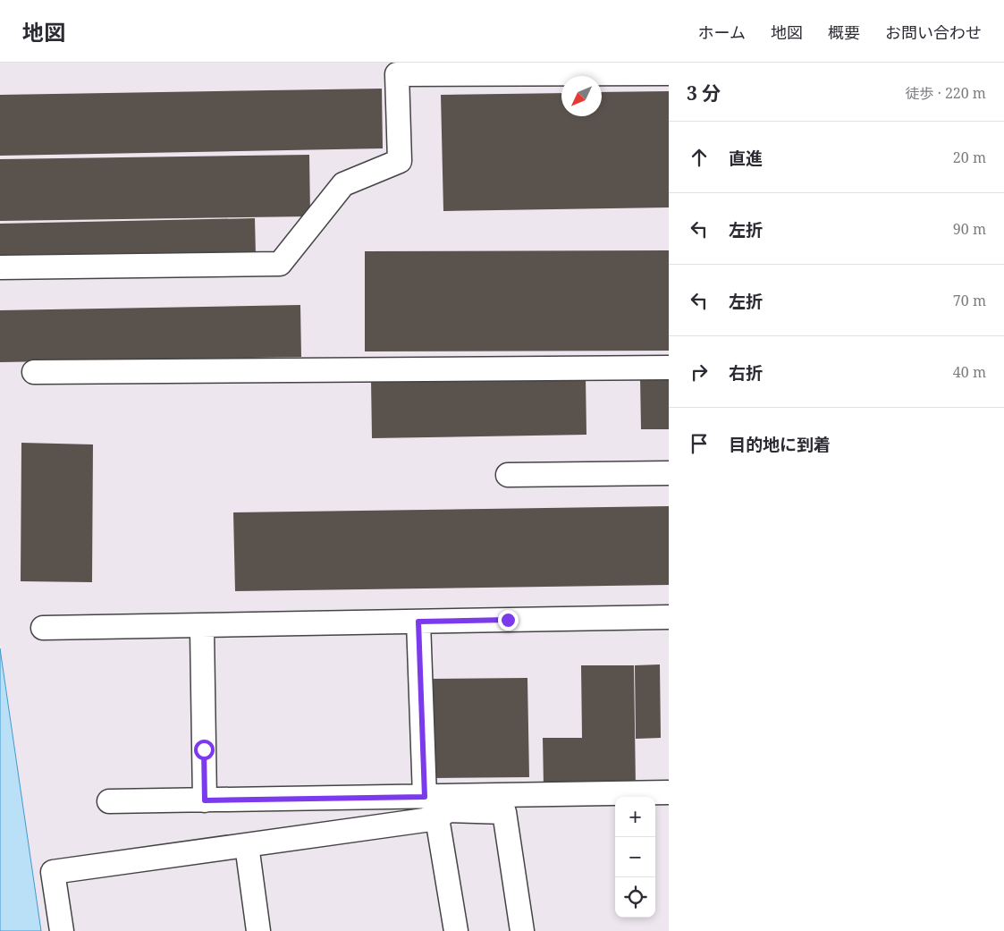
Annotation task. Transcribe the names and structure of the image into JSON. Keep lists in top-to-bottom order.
{
  "north": "bottom left",
  "page": {
    "header": "地図",
    "nav": [
      "ホーム",
      "地図",
      "概要",
      "お問い合わせ"
    ],
    "heading": ["3 分", "徒歩 · 220 m"],
    "list": [
      ["直進", "20 m"],
      ["左折", "90 m"],
      ["左折", "70 m"],
      ["右折", "40 m"],
      "目的地に到着"
    ],
    "map_buttons": ["+", "−"]
  }
}
